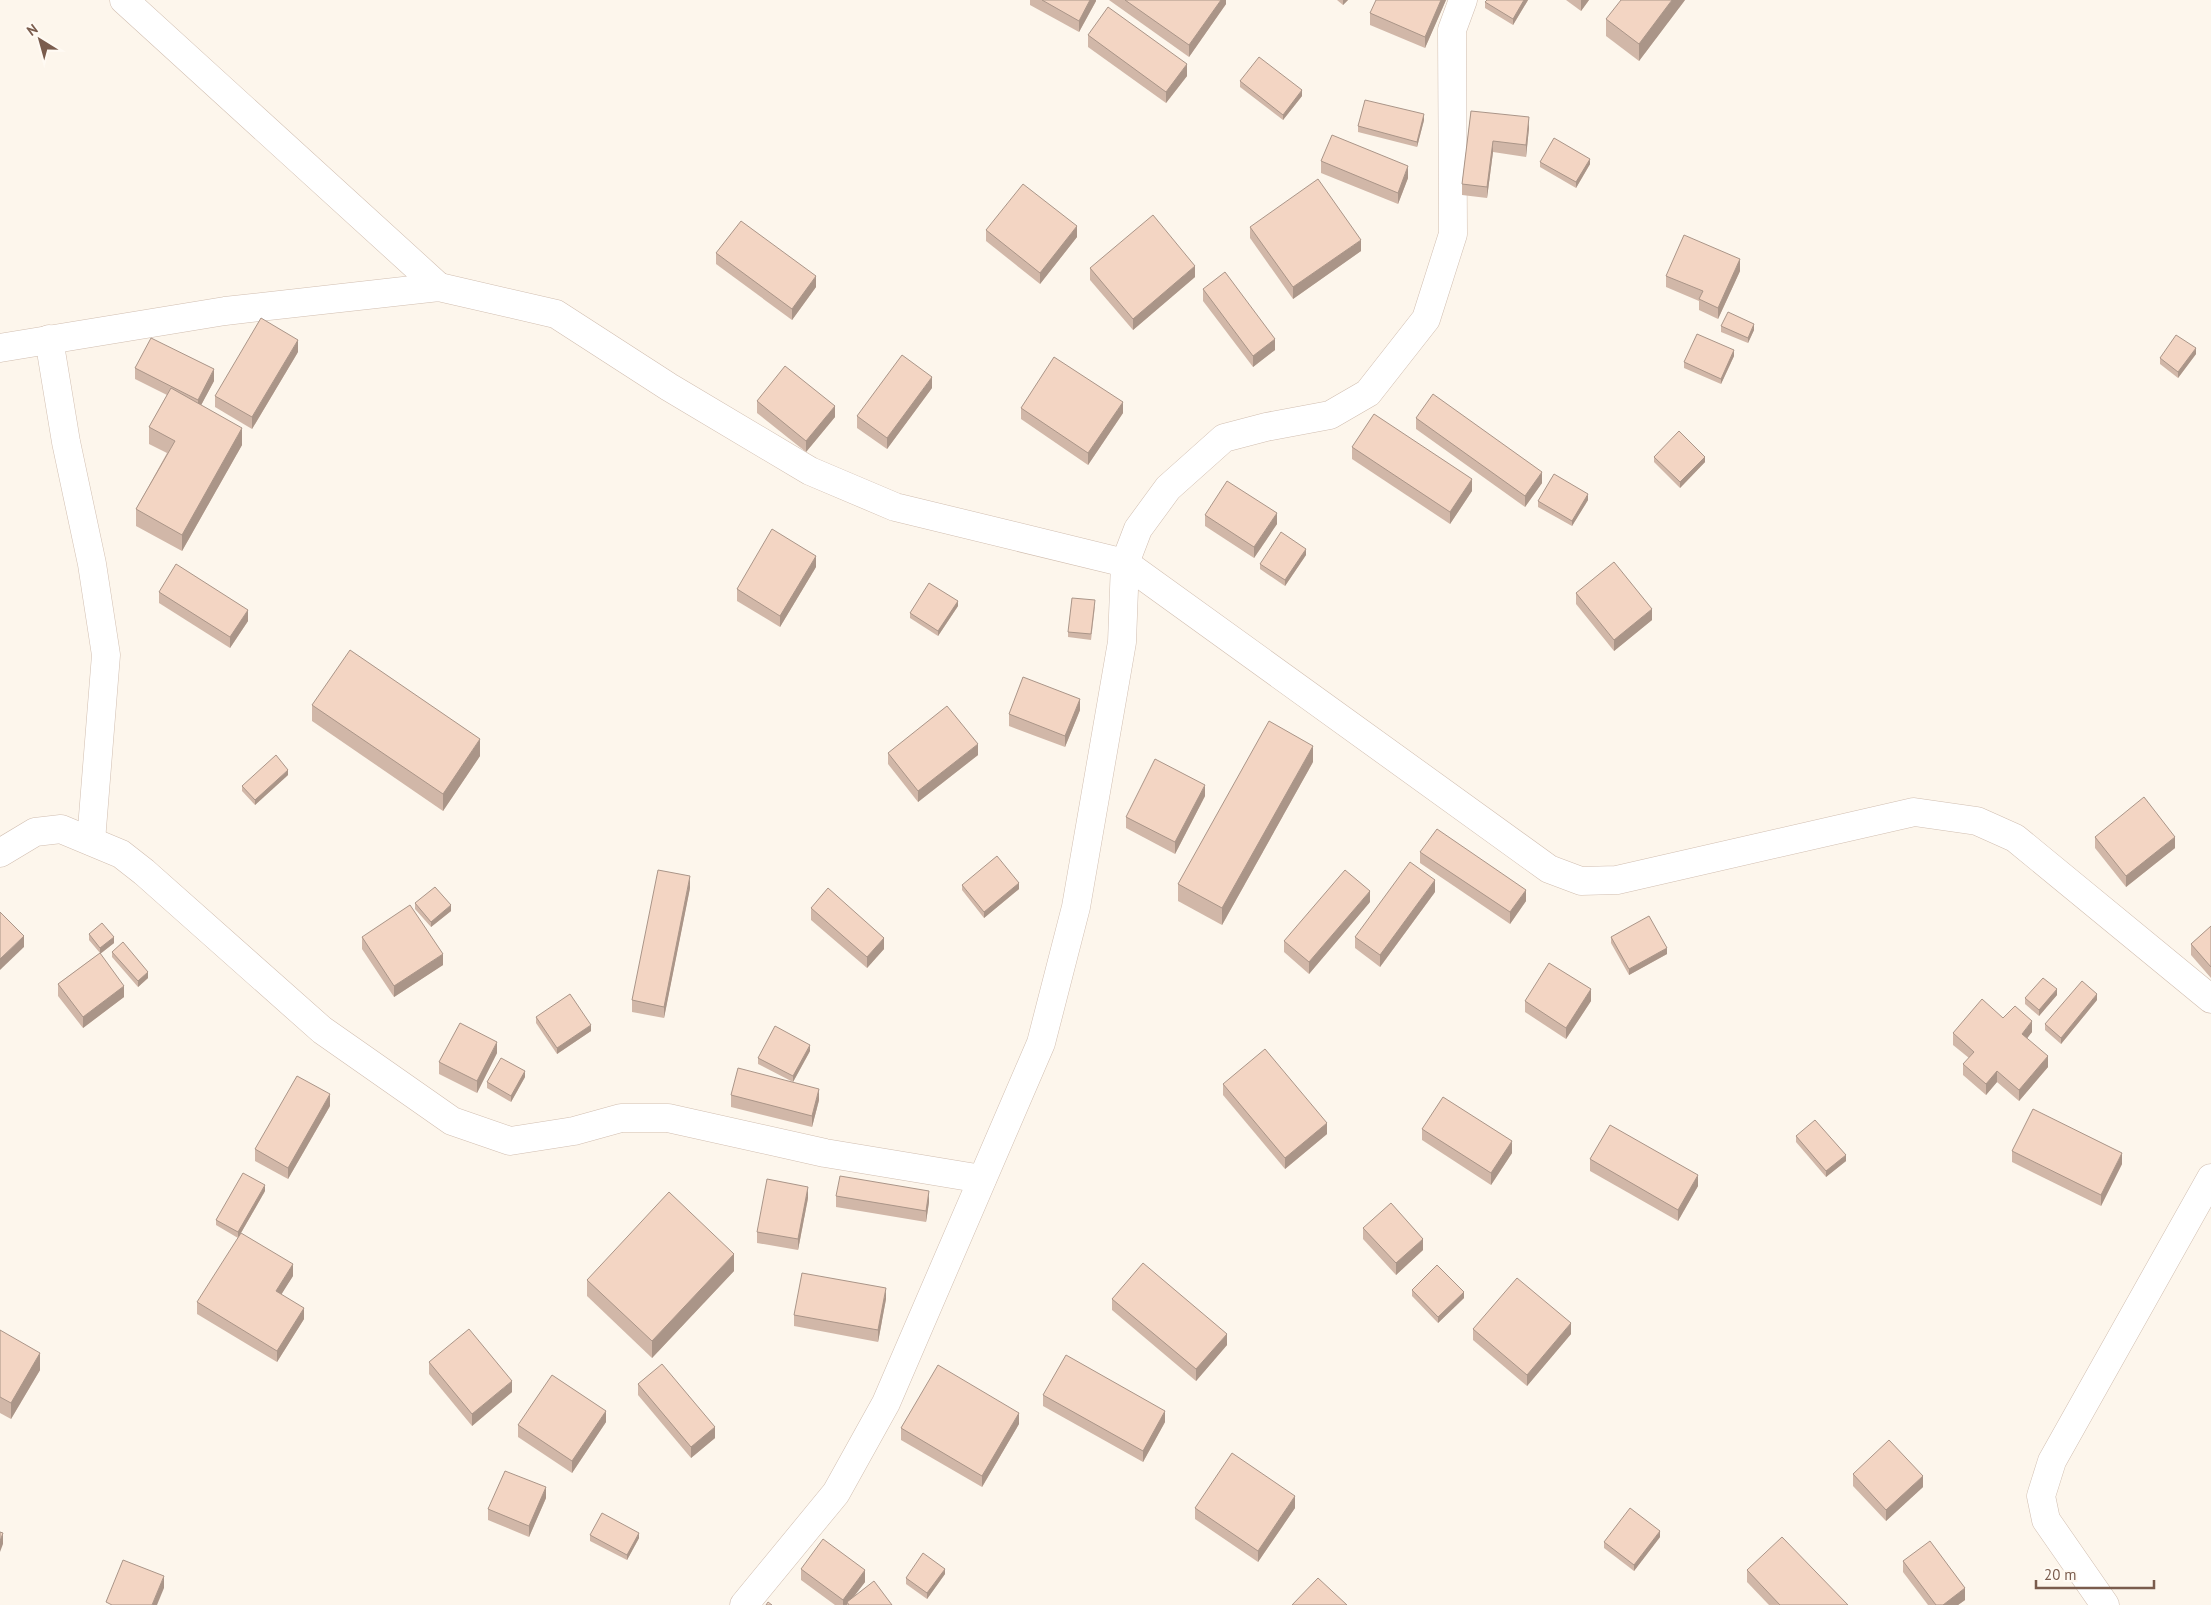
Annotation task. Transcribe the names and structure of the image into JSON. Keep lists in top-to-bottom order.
{
  "scale_bar": "20 m",
  "north": "top left"
}
